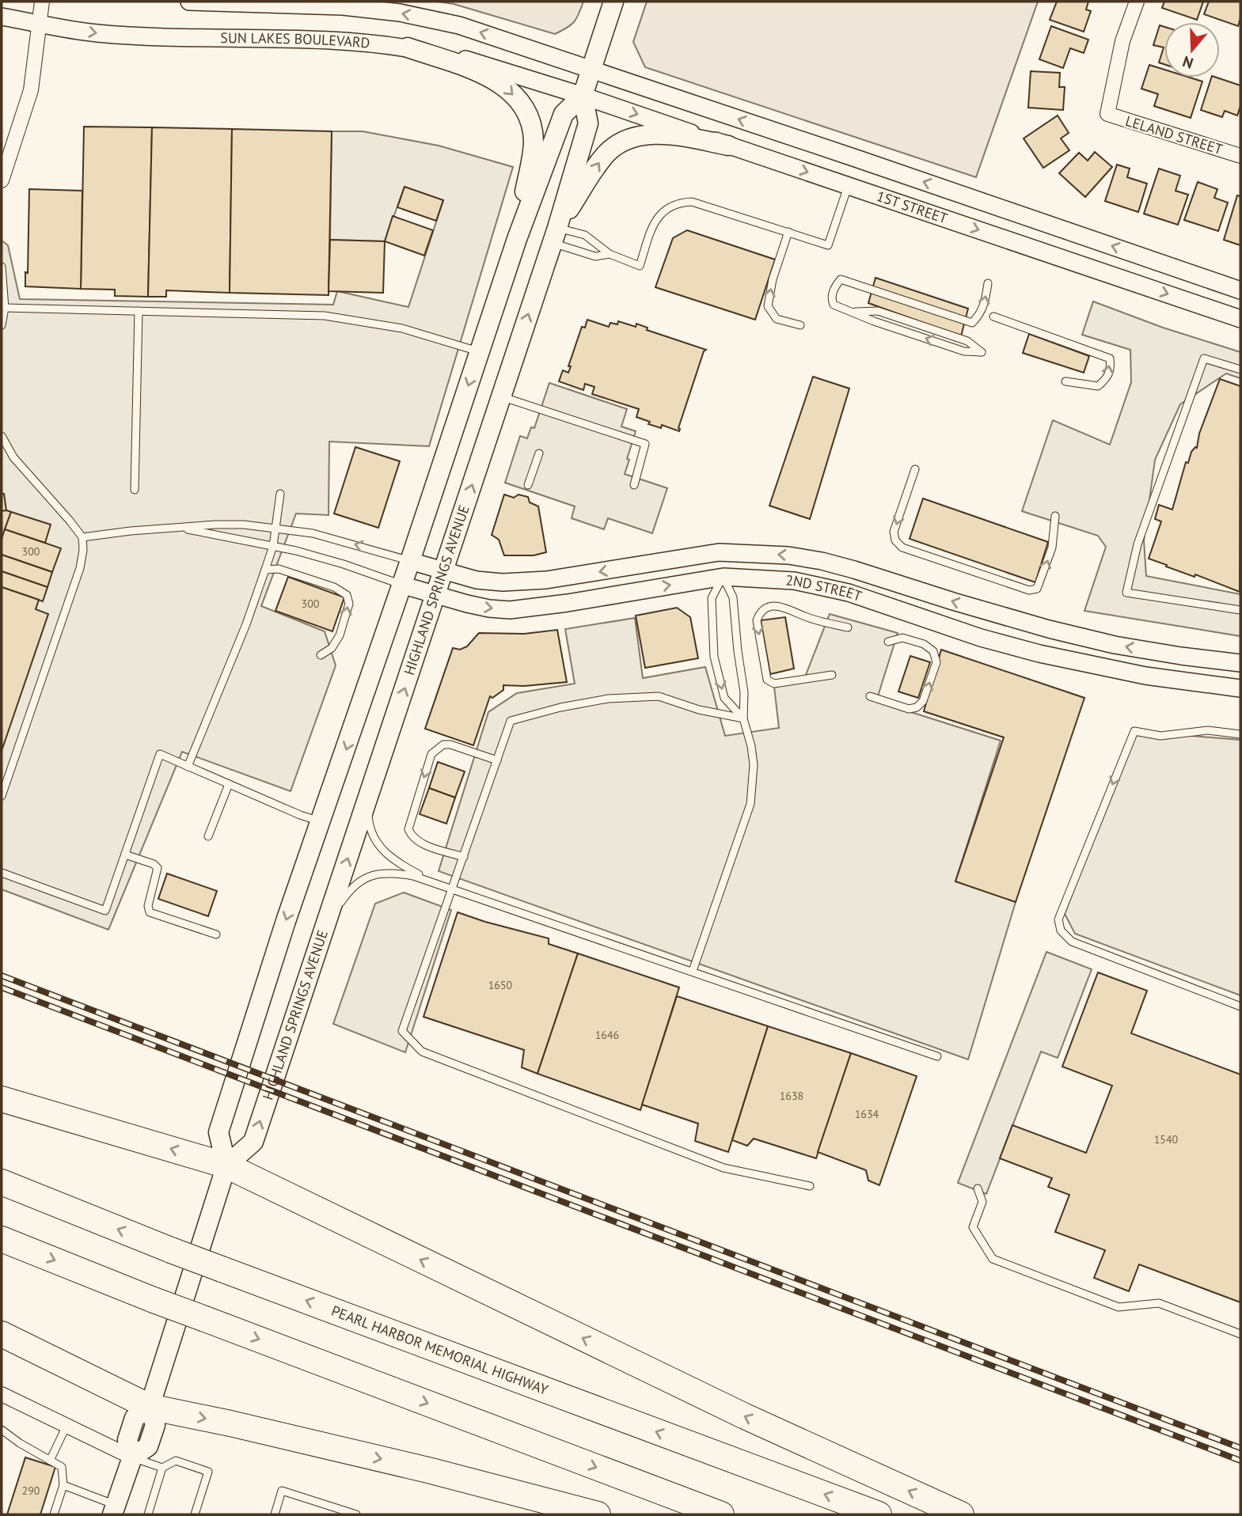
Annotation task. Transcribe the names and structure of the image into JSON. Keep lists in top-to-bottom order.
{
  "streets": {
    "highway": ["PEARL HARBOR MEMORIAL HIGHWAY"],
    "main road": ["HIGHLAND SPRINGS AVENUE"],
    "street": [
      "SUN LAKES BOULEVARD",
      "LELAND STREET",
      "1ST STREET",
      "2ND STREET"
    ]
  },
  "crossings": [
    ["SUN LAKES BOULEVARD", "1ST STREET"],
    ["SUN LAKES BOULEVARD", "HIGHLAND SPRINGS AVENUE"],
    ["1ST STREET", "HIGHLAND SPRINGS AVENUE"],
    ["2ND STREET", "HIGHLAND SPRINGS AVENUE"]
  ],
  "house_numbers": [
    "300",
    "300",
    "1650",
    "1646",
    "1638",
    "1634",
    "1540",
    "290"
  ],
  "north": "bottom"
}
